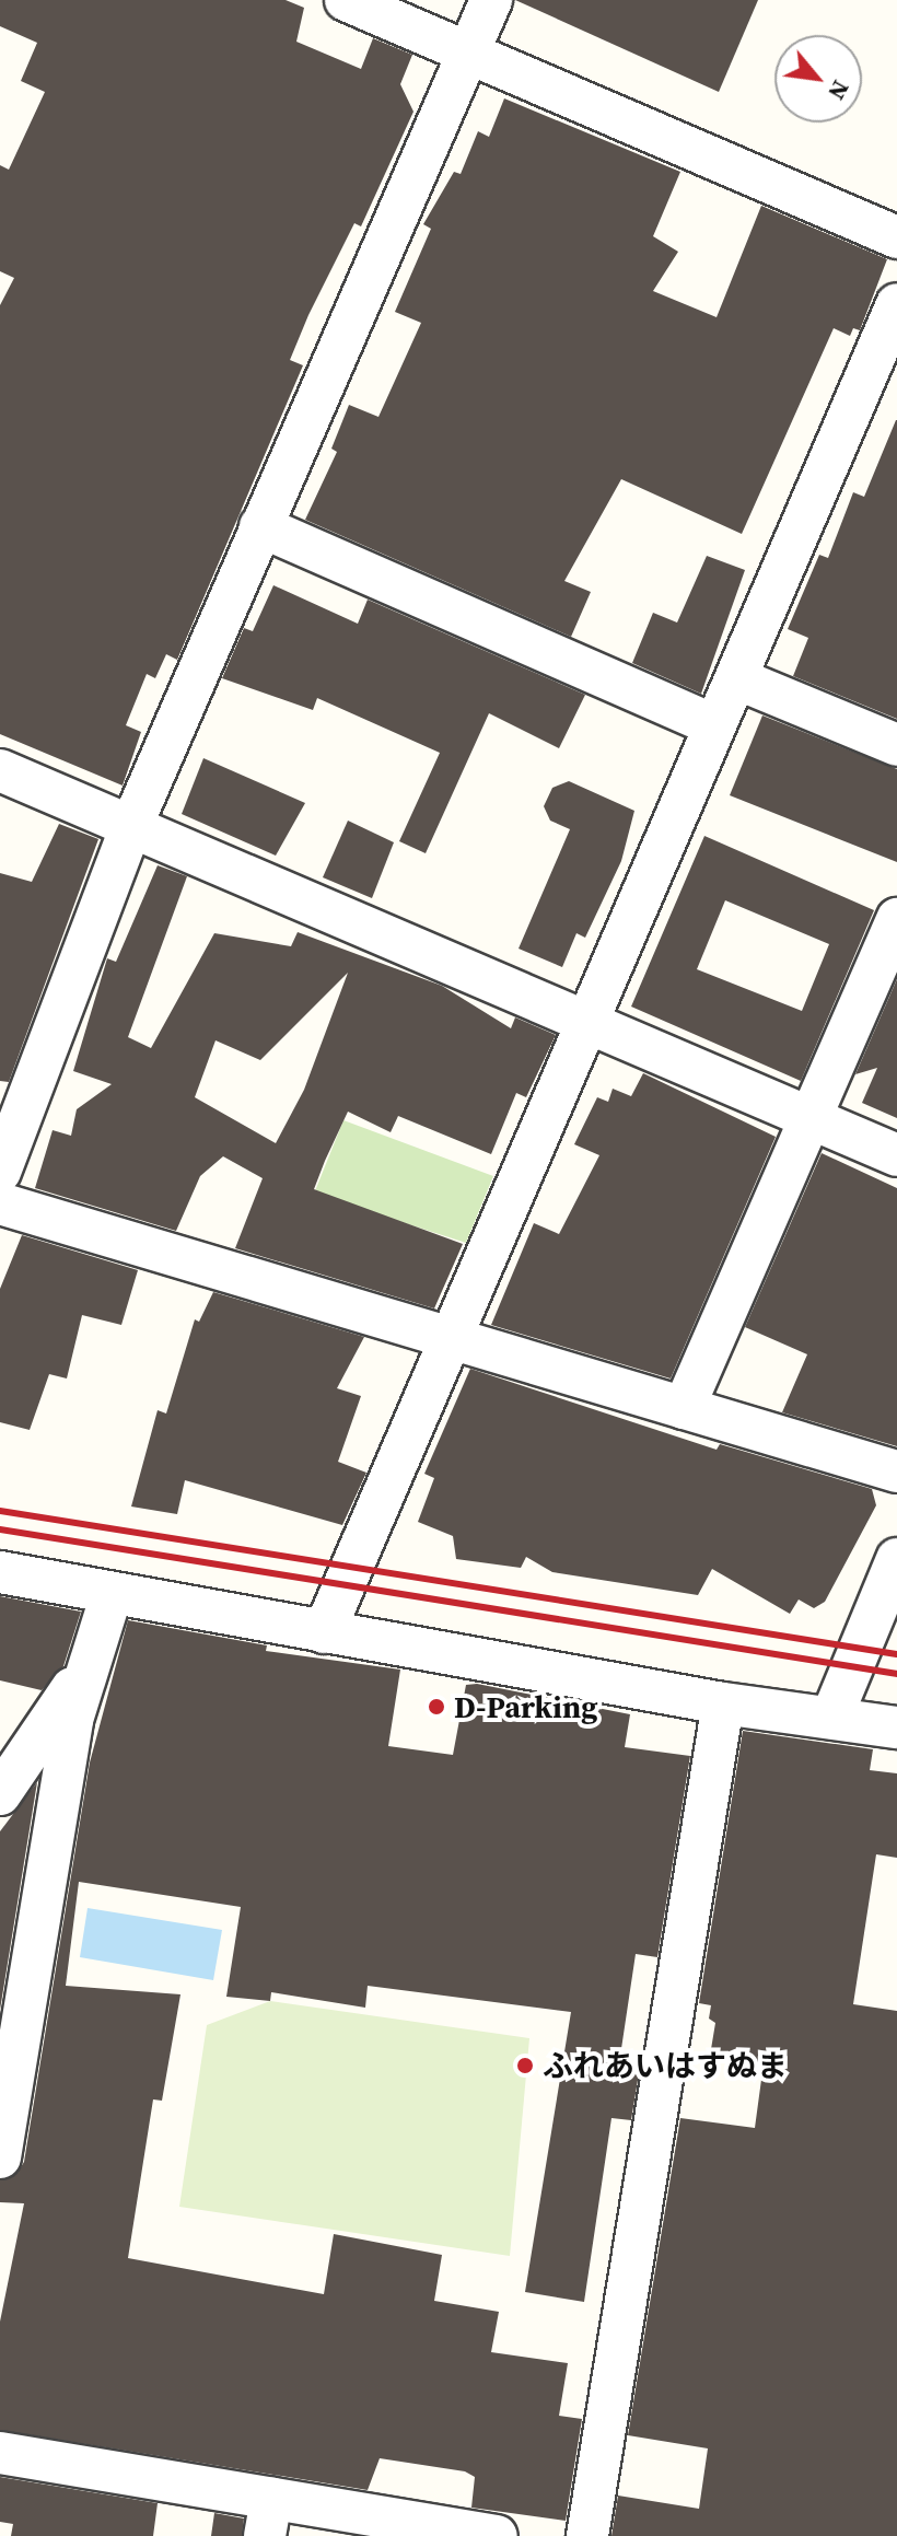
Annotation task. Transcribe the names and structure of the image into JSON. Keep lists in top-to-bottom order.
{
  "places": ["D-Parking", "ふれあいはすぬま"],
  "north": "bottom right"
}
